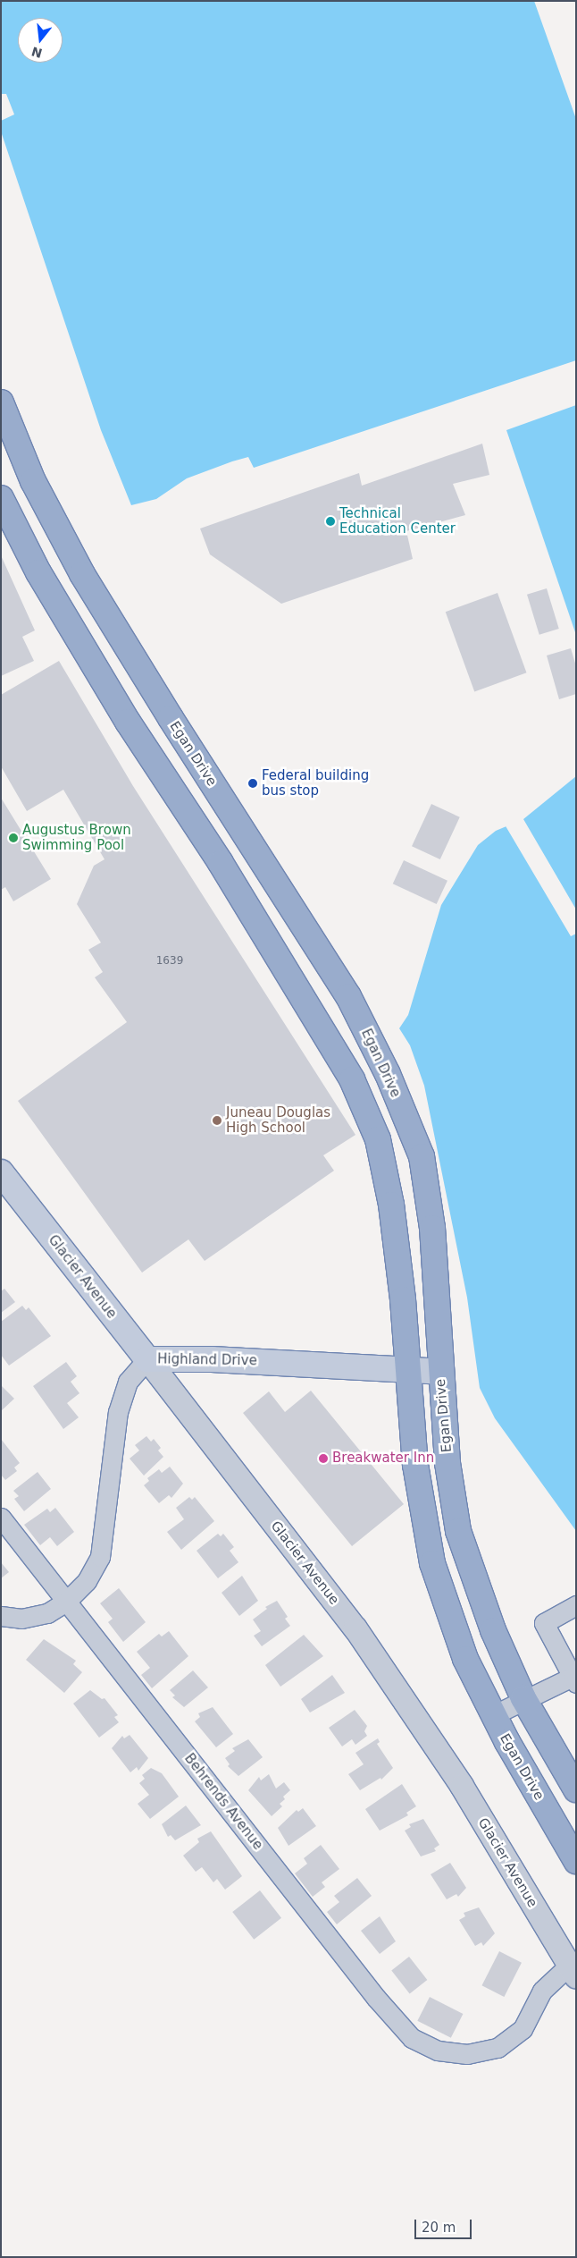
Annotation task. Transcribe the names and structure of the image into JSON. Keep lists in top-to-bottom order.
{
  "streets": {
    "highway": ["Egan Drive"],
    "main road": ["Glacier Avenue", "Highland Drive"],
    "street": ["Behrends Avenue"]
  },
  "crossings": [
    ["Egan Drive", "Highland Drive"],
    ["Glacier Avenue", "Highland Drive"],
    ["Glacier Avenue", "Behrends Avenue"],
    ["Highland Drive", "Behrends Avenue"]
  ],
  "places": [
    "Technical Education Center",
    "Federal building bus stop",
    "Augustus Brown Swimming Pool",
    "Juneau Douglas High School",
    "Breakwater Inn"
  ],
  "house_numbers": ["1639"],
  "scale_bar": "20 m",
  "north": "bottom"
}
